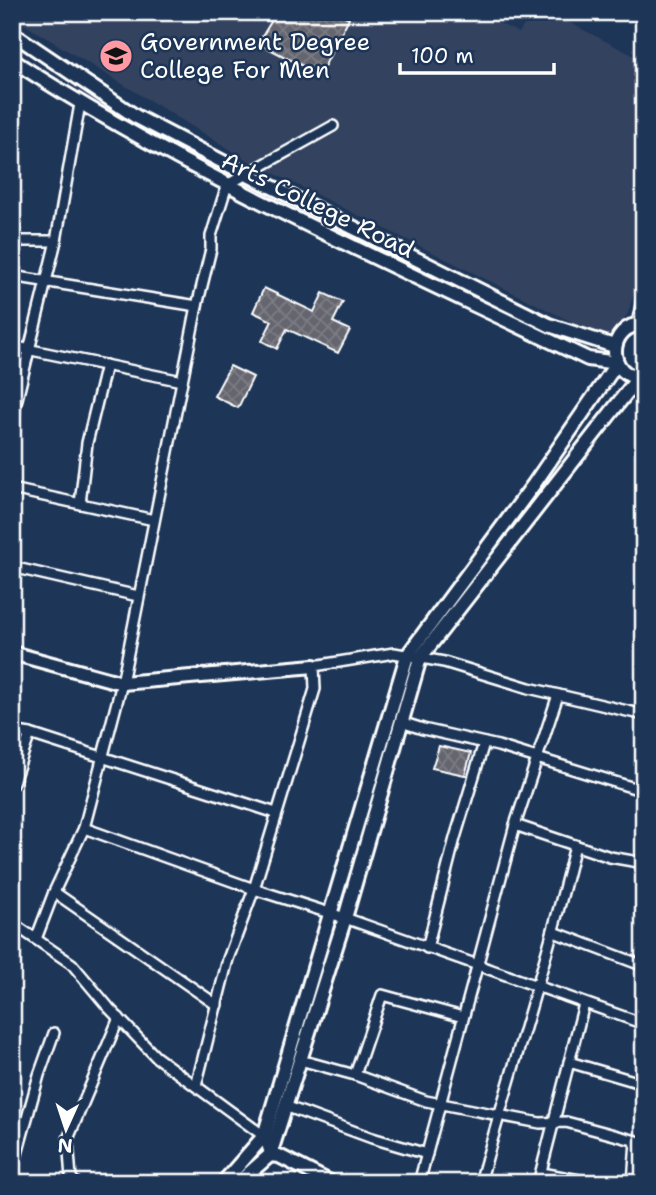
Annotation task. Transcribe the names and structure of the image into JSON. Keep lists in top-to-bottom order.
{
  "streets": {
    "main road": ["Arts College Road"]
  },
  "places": {
    "school or university": ["Government Degree College For Men"]
  },
  "scale_bar": "100 m",
  "north": "bottom"
}
